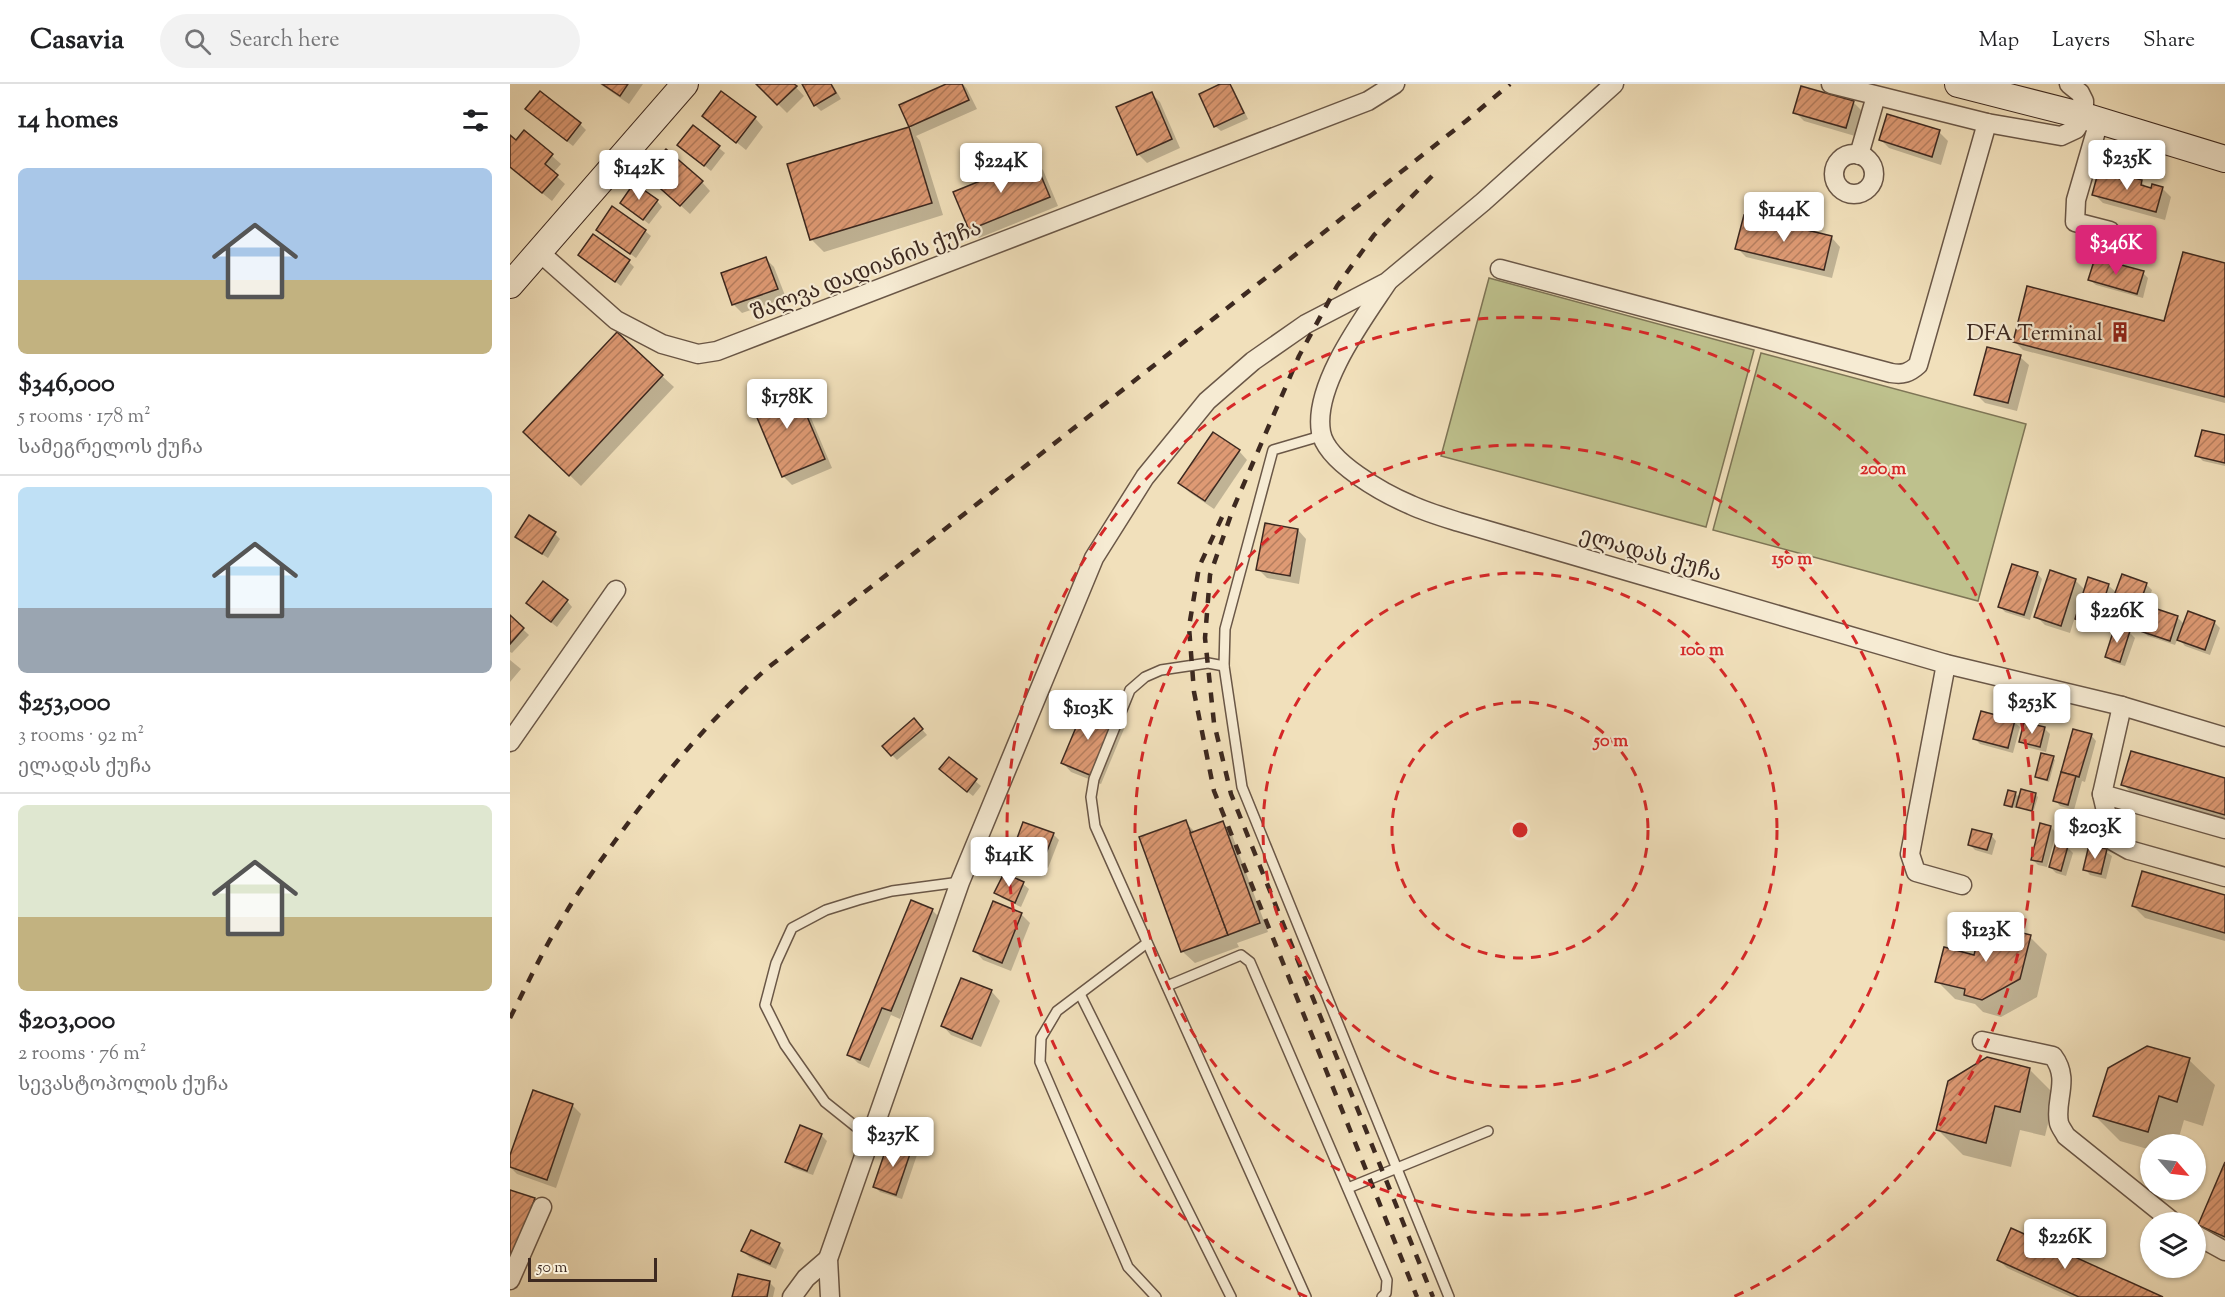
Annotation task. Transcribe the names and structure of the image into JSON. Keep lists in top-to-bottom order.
{
  "streets": {
    "street": ["შალვა დადიანის ქუჩა", "ელადას ქუჩა"]
  },
  "places": {
    "building": ["DFA Terminal"]
  },
  "scale_bar": "50 m",
  "north": "bottom right",
  "page": {
    "header": "Casavia",
    "search": "Search here",
    "nav": ["Map", "Layers", "Share"],
    "heading": "14 homes",
    "price": [
      "$235K",
      "$224K",
      "$142K",
      "$144K",
      "$346K",
      "$178K",
      "$226K",
      "$253K",
      "$103K",
      "$203K",
      "$141K",
      "$123K",
      "$237K",
      "$226K"
    ],
    "list": [
      {
        "name": "$346,000",
        "note": "5 rooms · 178 m² · სამეგრელოს ქუჩა"
      },
      {
        "name": "$253,000",
        "note": "3 rooms · 92 m² · ელადას ქუჩა"
      },
      {
        "name": "$203,000",
        "note": "2 rooms · 76 m² · სევასტოპოლის ქუჩა"
      }
    ],
    "scale": "50 m"
  },
  "rings": [
    "200 m",
    "150 m",
    "100 m",
    "50 m"
  ]
}
